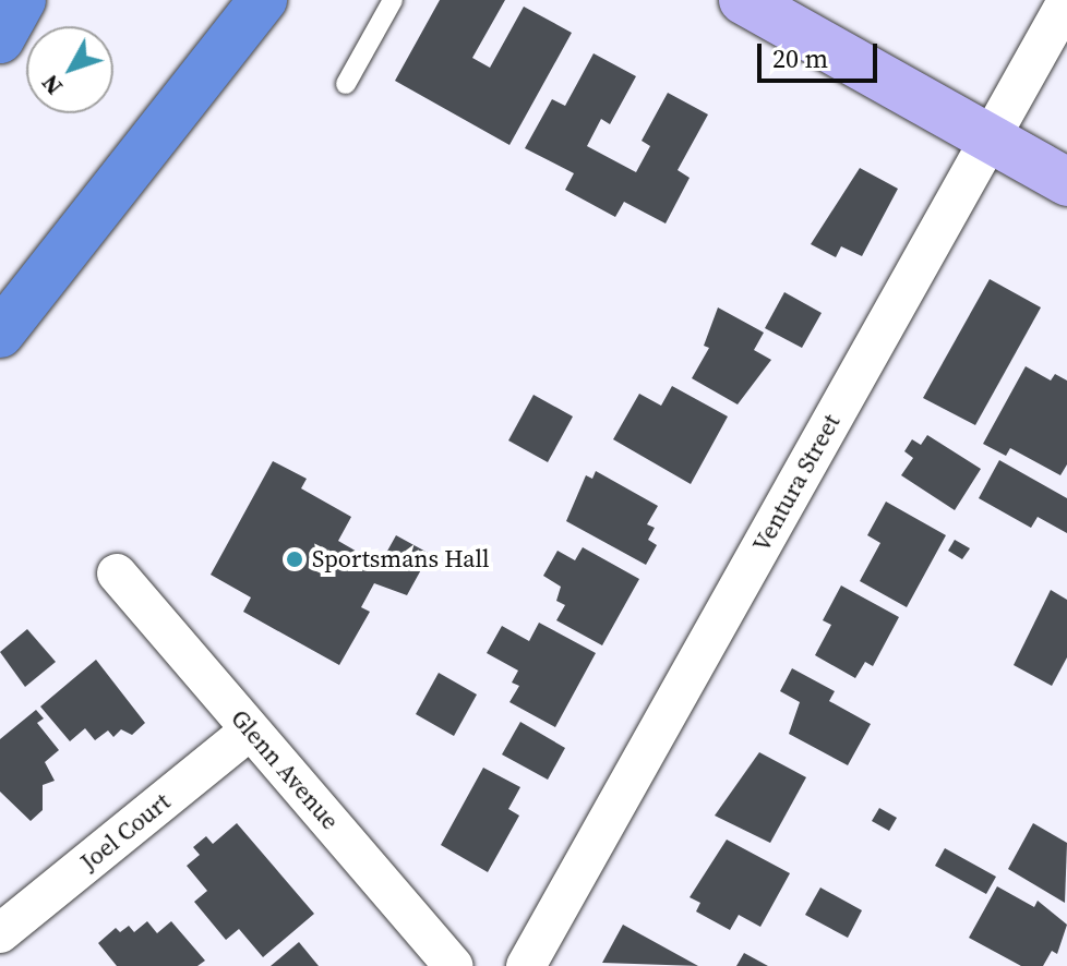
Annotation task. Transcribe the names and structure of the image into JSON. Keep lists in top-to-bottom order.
{
  "streets": {
    "street": ["Ventura Street", "Glenn Avenue", "Joel Court"]
  },
  "crossings": [
    ["Glenn Avenue", "Joel Court"]
  ],
  "places": ["Sportsmans Hall"],
  "scale_bar": "20 m",
  "north": "bottom left"
}
